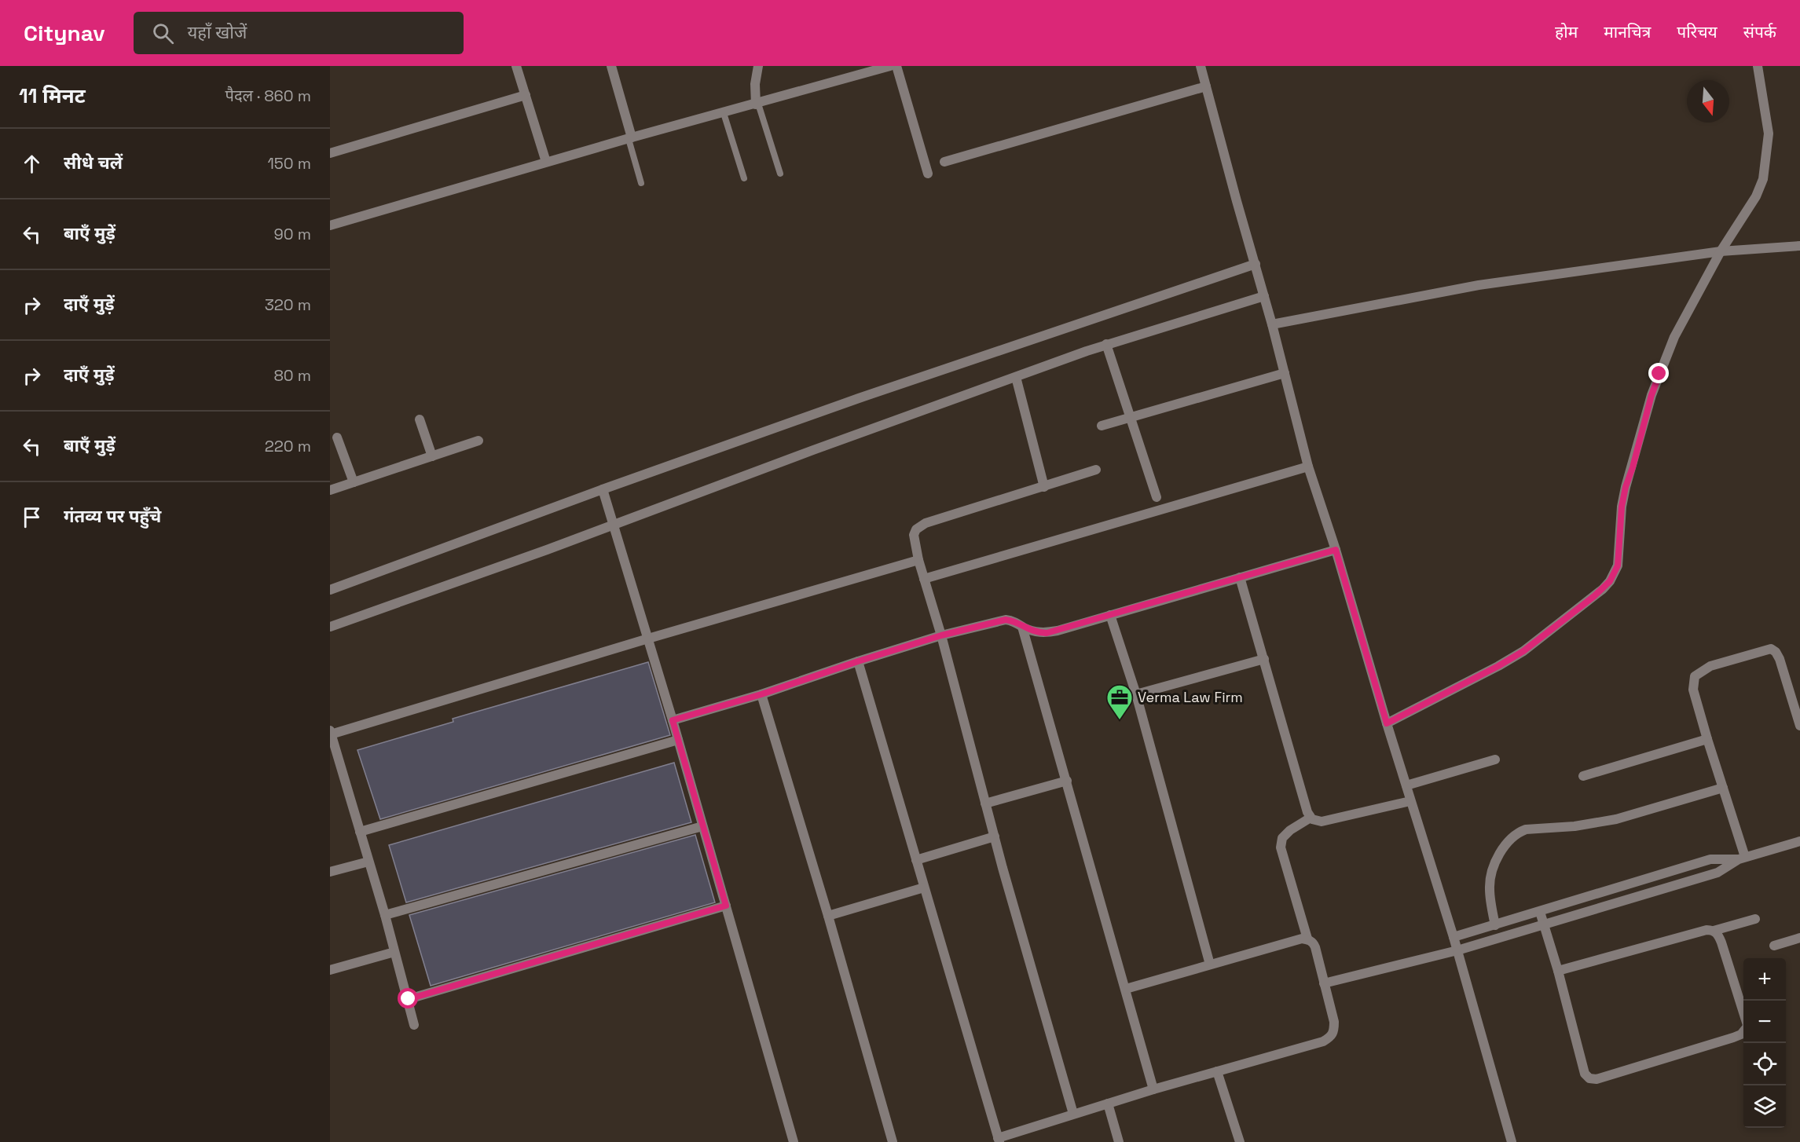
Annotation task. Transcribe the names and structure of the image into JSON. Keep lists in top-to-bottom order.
{
  "places": {
    "office": ["Verma Law Firm"]
  },
  "north": "bottom",
  "page": {
    "header": "Citynav",
    "search": "यहाँ खोजें",
    "nav": [
      "होम",
      "मानचित्र",
      "परिचय",
      "संपर्क"
    ],
    "heading": ["11 मिनट", "पैदल · 860 m"],
    "list": [
      ["सीधे चलें", "150 m"],
      ["बाएँ मुड़ें", "90 m"],
      ["दाएँ मुड़ें", "320 m"],
      ["दाएँ मुड़ें", "80 m"],
      ["बाएँ मुड़ें", "220 m"],
      "गंतव्य पर पहुँचे"
    ],
    "map_buttons": ["+", "−"]
  }
}
